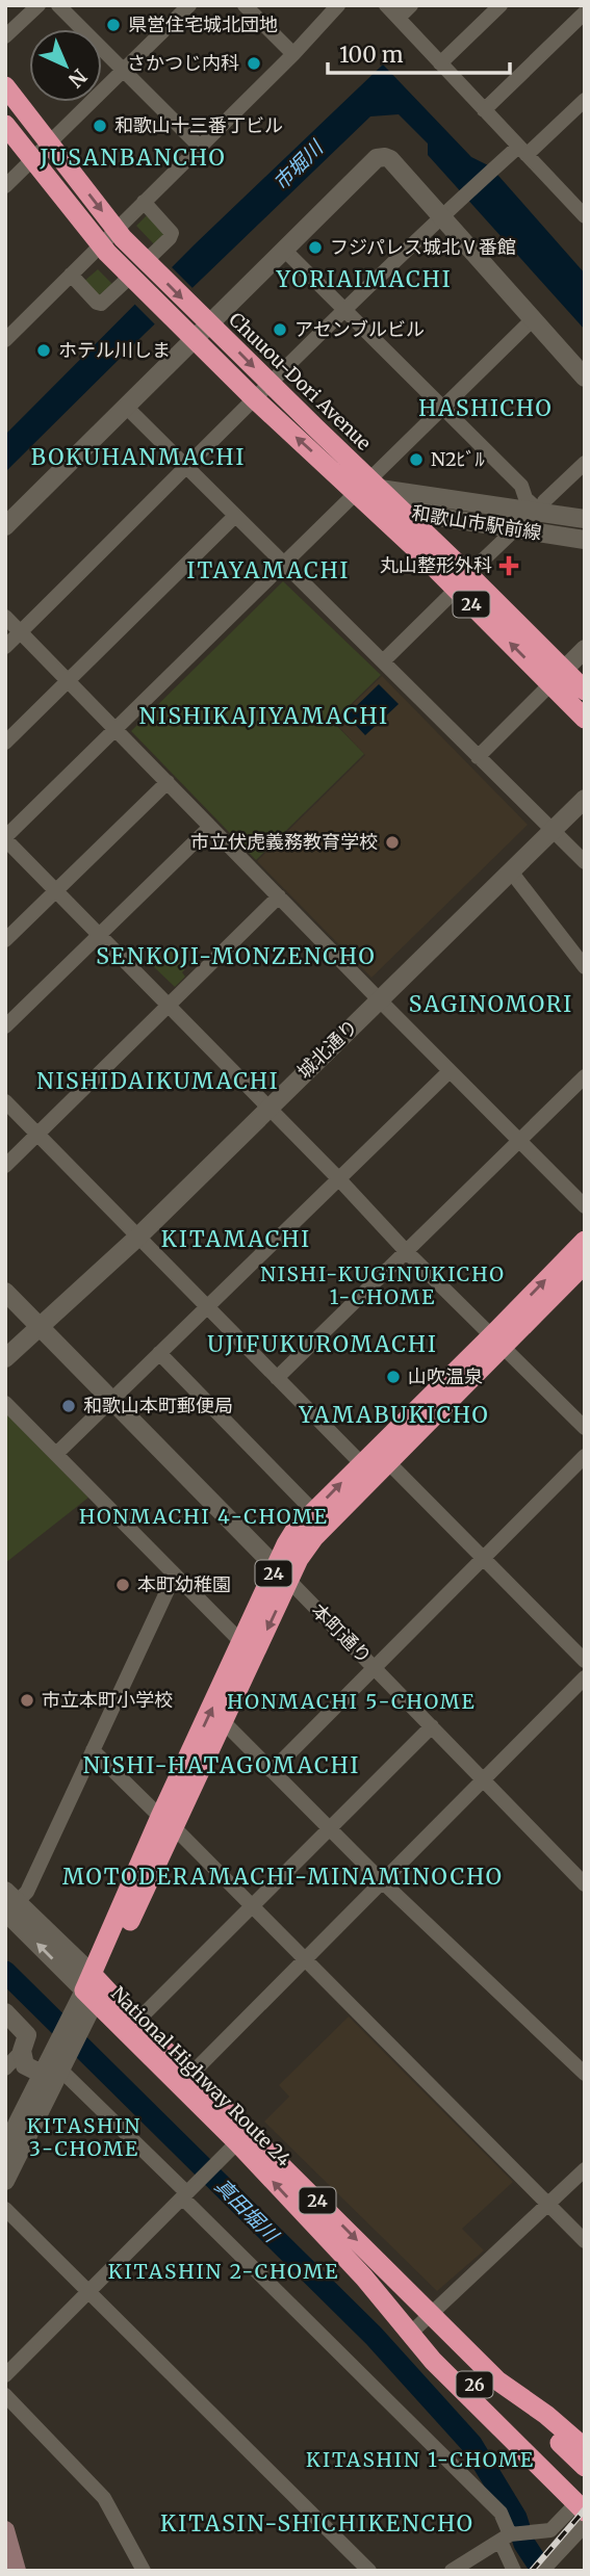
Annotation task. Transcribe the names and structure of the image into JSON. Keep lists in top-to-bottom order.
{
  "streets": {
    "highway": [
      "Chuuou-Dori Avenue",
      "24",
      "National Highway Route 24",
      "26"
    ],
    "street": ["和歌山市駅前線", "城北通り", "本町通り"]
  },
  "crossings": [
    ["Chuuou-Dori Avenue", "和歌山市駅前線"],
    ["24", "本町通り"],
    ["24", "National Highway Route 24"],
    ["城北通り", "本町通り"],
    ["National Highway Route 24", "26"]
  ],
  "districts": [
    "JUSANBANCHO",
    "YORIAIMACHI",
    "HASHICHO",
    "BOKUHANMACHI",
    "ITAYAMACHI",
    "NISHIKAJIYAMACHI",
    "SENKOJI-MONZENCHO",
    "SAGINOMORI",
    "NISHIDAIKUMACHI",
    "KITAMACHI",
    "NISHI-KUGINUKICHO 1-CHOME",
    "UJIFUKUROMACHI",
    "YAMABUKICHO",
    "HONMACHI 4-CHOME",
    "HONMACHI 5-CHOME",
    "NISHI-HATAGOMACHI",
    "MOTODERAMACHI-MINAMINOCHO",
    "KITASHIN 3-CHOME",
    "KITASHIN 2-CHOME",
    "KITASHIN 1-CHOME",
    "KITASIN-SHICHIKENCHO"
  ],
  "water": ["市堀川", "真田堀川"],
  "places": {
    "other": [
      "県営住宅城北団地",
      "さかつじ内科",
      "和歌山十三番丁ビル",
      "フジパレス城北Ⅴ番館",
      "アセンブルビル",
      "ホテル川しま",
      "N2ﾋﾞﾙ",
      "市立伏虎義務教育学校",
      "山吹温泉",
      "和歌山本町郵便局",
      "本町幼稚園",
      "市立本町小学校"
    ],
    "health": ["丸山整形外科"]
  },
  "scale_bar": "100 m",
  "north": "bottom right"
}
